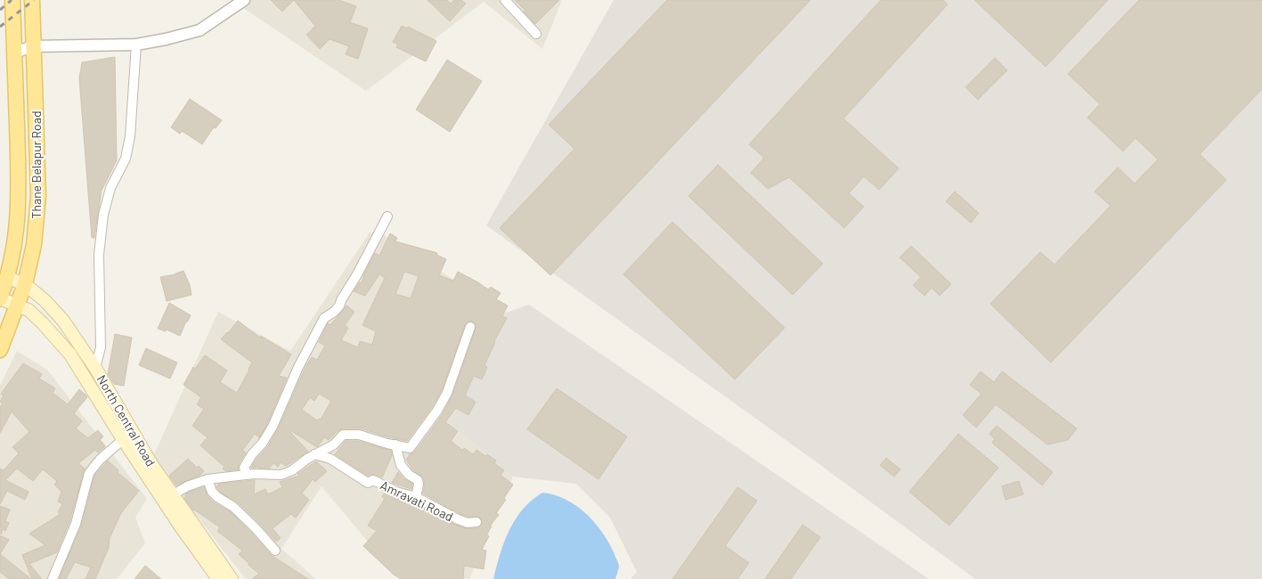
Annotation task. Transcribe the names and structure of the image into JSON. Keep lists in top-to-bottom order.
{
  "streets": {
    "main road": ["Thane Belapur Road", "North Central Road"],
    "street": ["Amravati Road"]
  },
  "crossings": [
    ["Thane Belapur Road", "North Central Road"]
  ]
}
